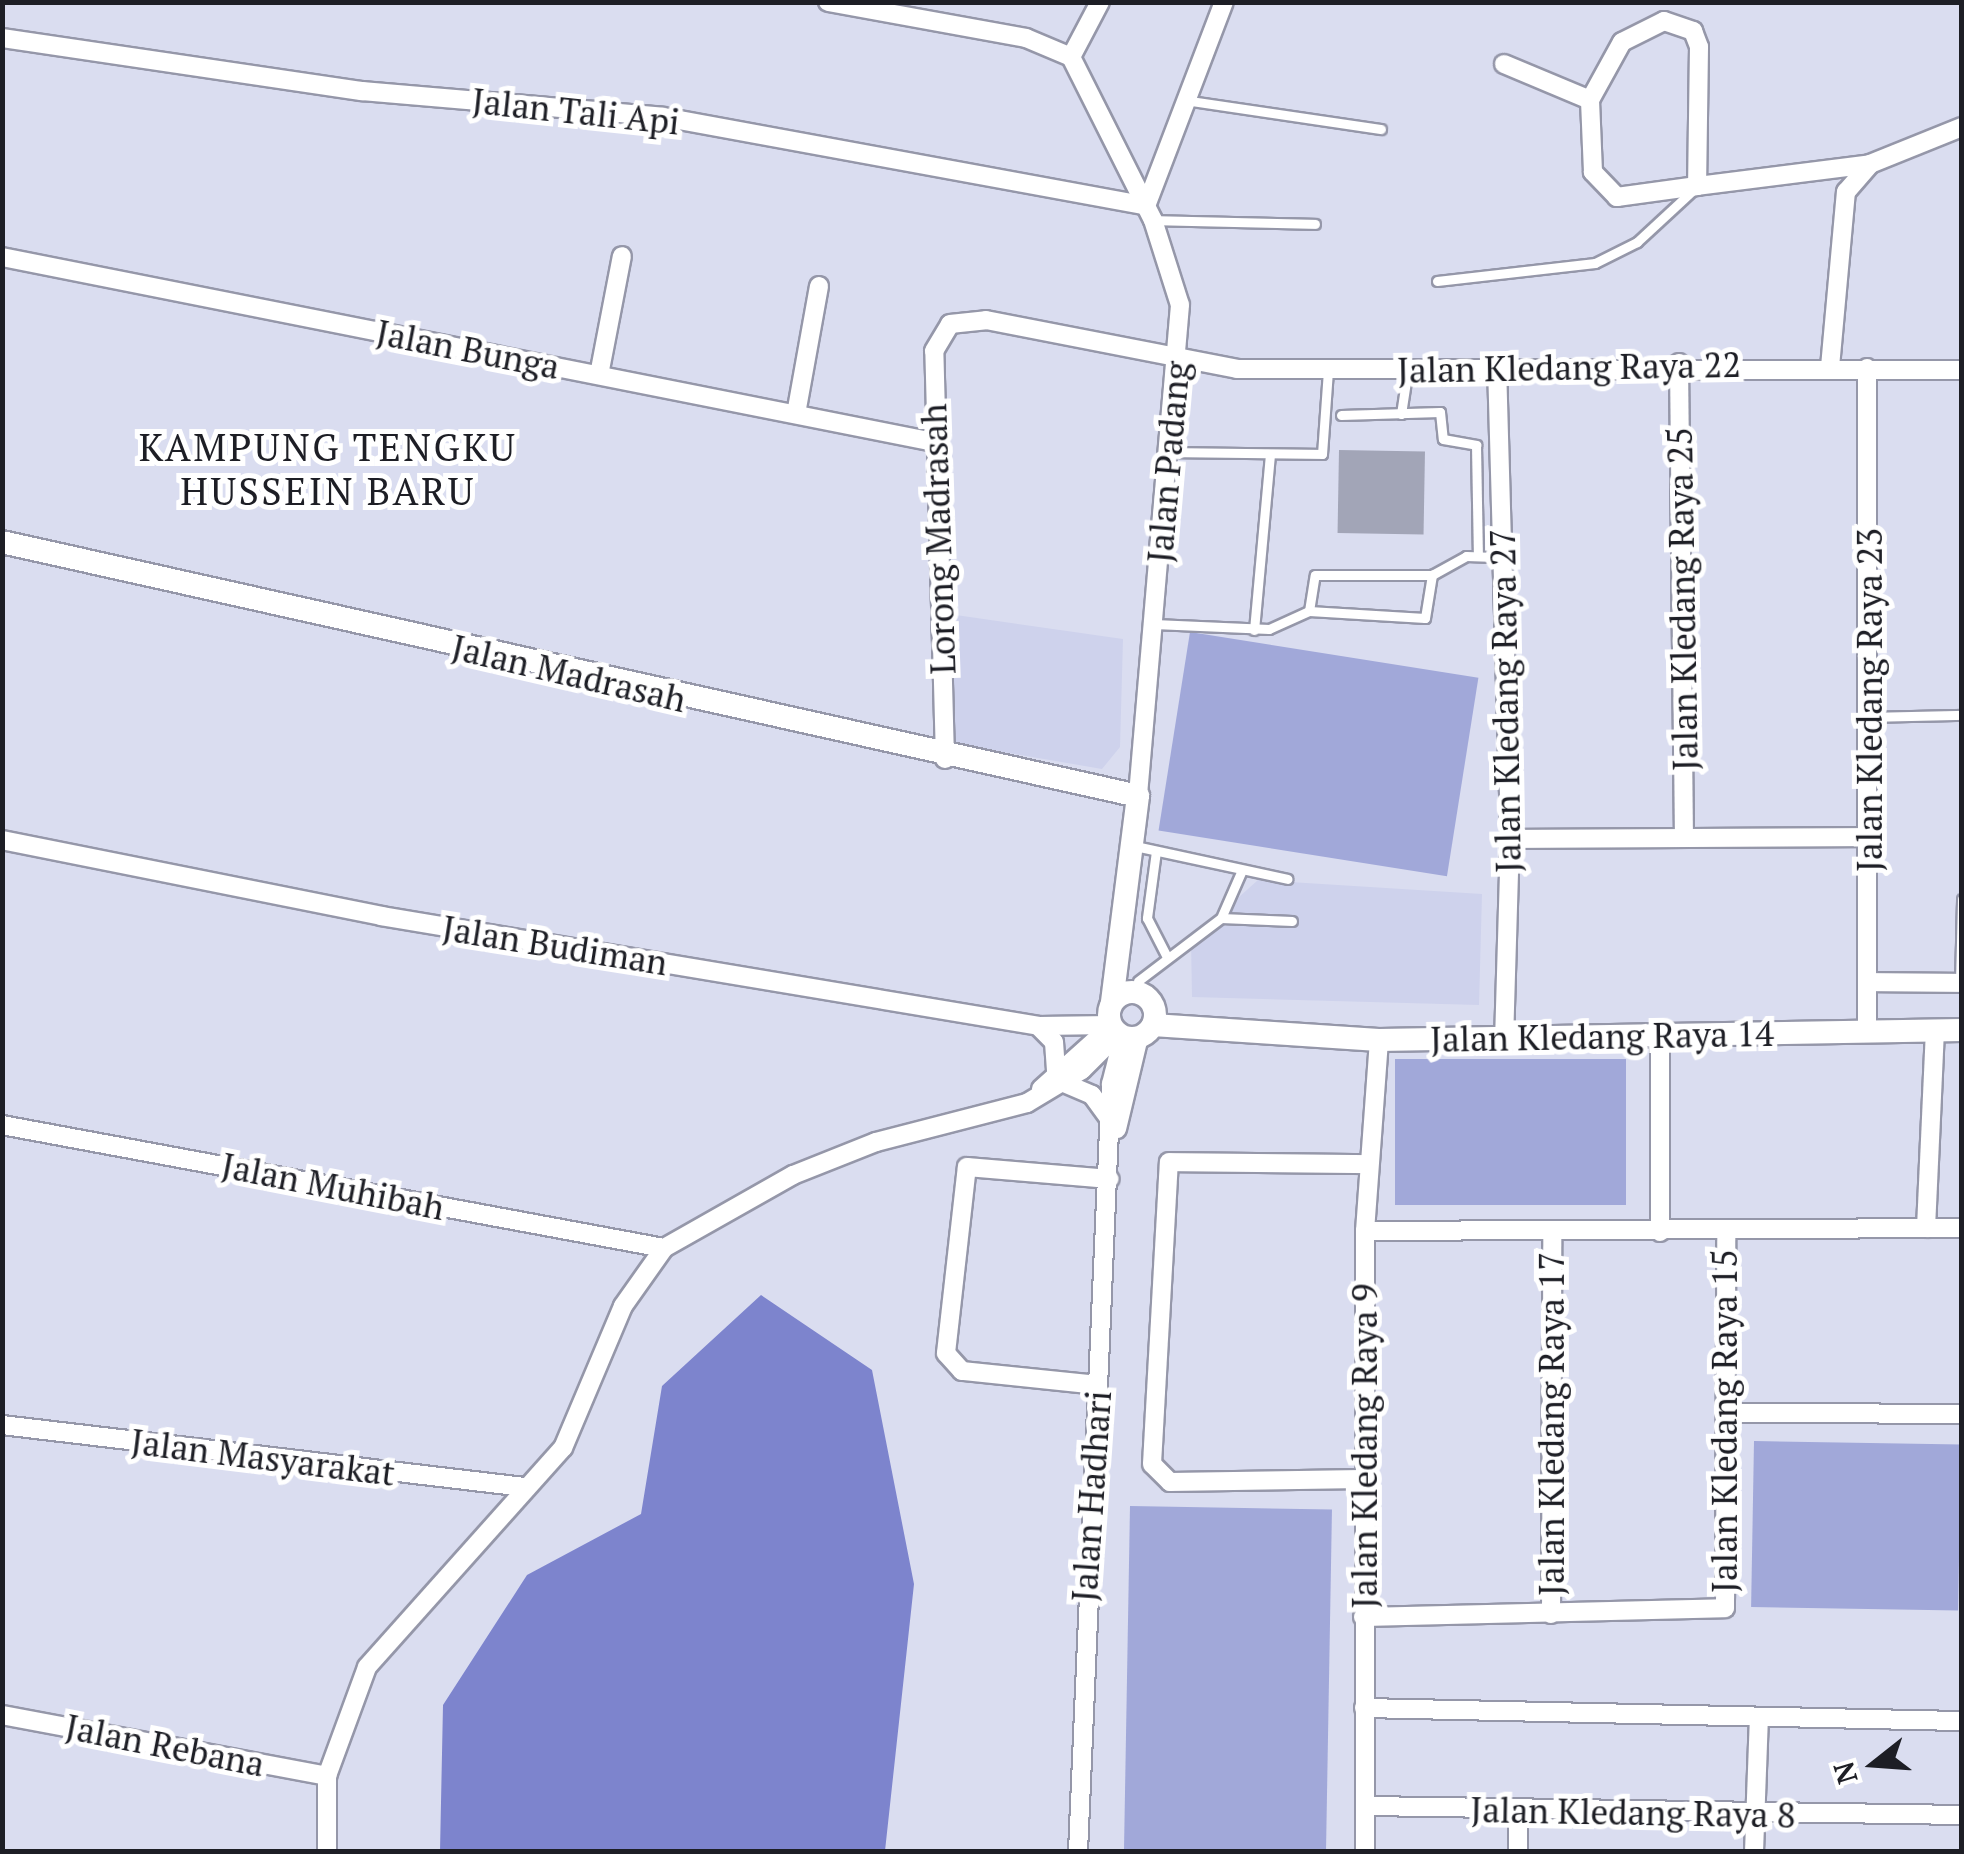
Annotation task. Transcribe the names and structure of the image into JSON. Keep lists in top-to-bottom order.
{
  "streets": {
    "street": [
      "Jalan Tali Api",
      "Jalan Bunga",
      "Jalan Kledang Raya 22",
      "Jalan Padang",
      "Lorong Madrasah",
      "Jalan Kledang Raya 25",
      "Jalan Madrasah",
      "Jalan Kledang Raya 23",
      "Jalan Kledang Raya 27",
      "Jalan Budiman",
      "Jalan Kledang Raya 14",
      "Jalan Muhibah",
      "Jalan Kledang Raya 15",
      "Jalan Kledang Raya 17",
      "Jalan Kledang Raya 9",
      "Jalan Masyarakat",
      "Jalan Hadhari",
      "Jalan Rebana",
      "Jalan Kledang Raya 8"
    ]
  },
  "crossings": [
    ["Jalan Tali Api", "Jalan Padang"],
    ["Jalan Bunga", "Lorong Madrasah"],
    ["Jalan Kledang Raya 22", "Jalan Padang"],
    ["Jalan Kledang Raya 22", "Lorong Madrasah"],
    ["Jalan Kledang Raya 22", "Jalan Kledang Raya 25"],
    ["Jalan Kledang Raya 22", "Jalan Kledang Raya 23"],
    ["Jalan Kledang Raya 22", "Jalan Kledang Raya 27"],
    ["Jalan Padang", "Lorong Madrasah"],
    ["Jalan Padang", "Jalan Madrasah"],
    ["Jalan Padang", "Jalan Budiman"],
    ["Jalan Padang", "Jalan Kledang Raya 14"],
    ["Jalan Padang", "Jalan Hadhari"],
    ["Lorong Madrasah", "Jalan Madrasah"],
    ["Jalan Kledang Raya 23", "Jalan Kledang Raya 14"],
    ["Jalan Kledang Raya 27", "Jalan Kledang Raya 14"],
    ["Jalan Budiman", "Jalan Kledang Raya 14"],
    ["Jalan Budiman", "Jalan Hadhari"],
    ["Jalan Kledang Raya 14", "Jalan Kledang Raya 9"],
    ["Jalan Kledang Raya 14", "Jalan Hadhari"],
    ["Jalan Kledang Raya 15", "Jalan Kledang Raya 17"],
    ["Jalan Kledang Raya 15", "Jalan Kledang Raya 9"],
    ["Jalan Kledang Raya 9", "Jalan Kledang Raya 8"]
  ],
  "districts": ["KAMPUNG TENGKU HUSSEIN BARU"],
  "north": "left"
}
